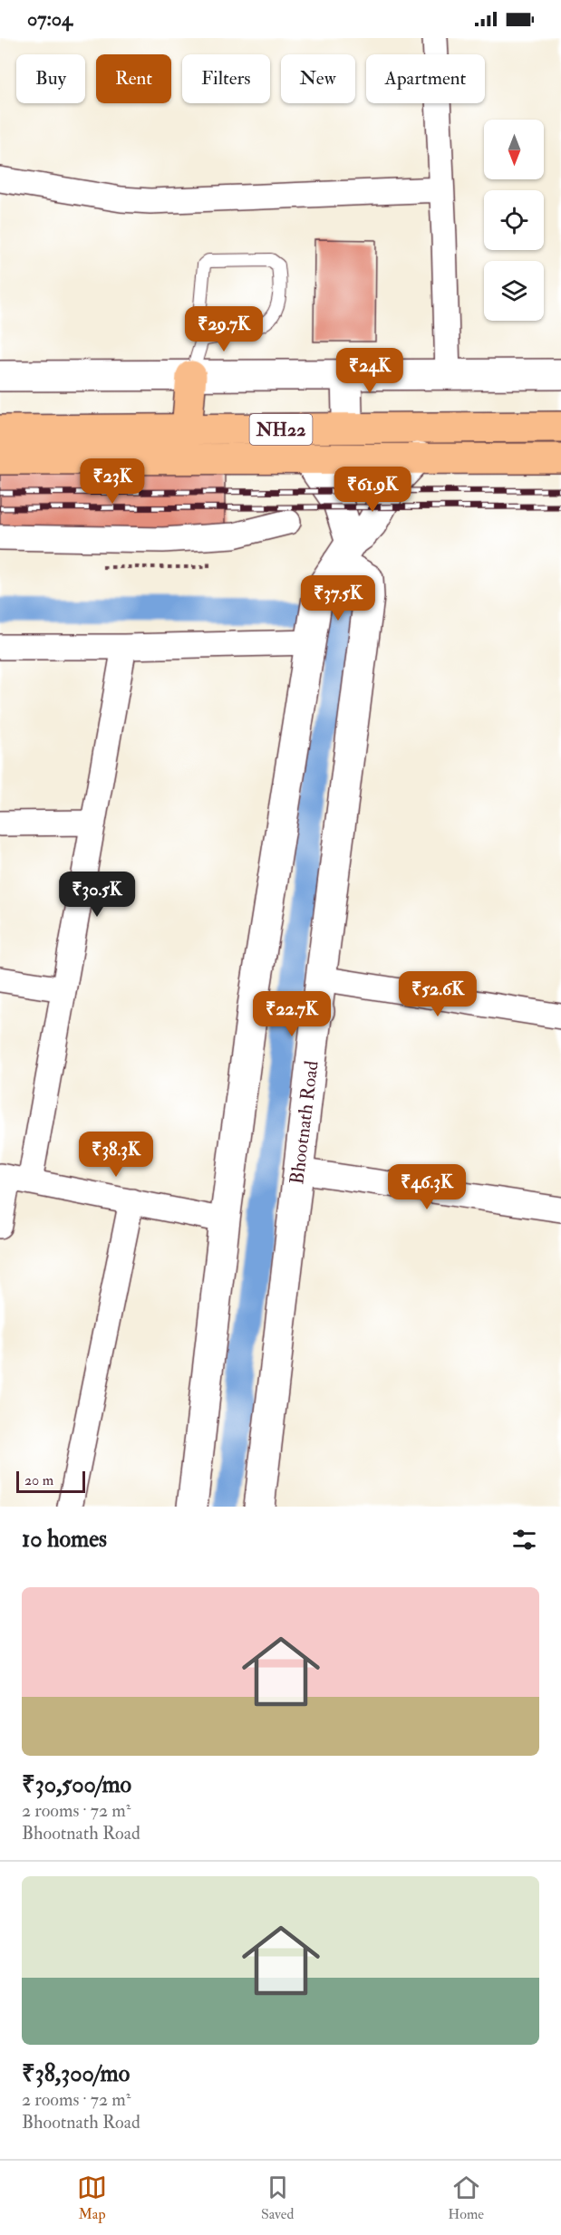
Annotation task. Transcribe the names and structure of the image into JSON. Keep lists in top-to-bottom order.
{
  "streets": {
    "highway": ["NH22"],
    "street": ["Bhootnath Road"]
  },
  "scale_bar": "20 m",
  "north": "bottom",
  "page": {
    "status": "07:04",
    "chip": [
      "Buy",
      "Rent",
      "Filters",
      "New",
      "Apartment"
    ],
    "price": [
      "₹29.7K",
      "₹24K",
      "₹23K",
      "₹61.9K",
      "₹37.5K",
      "₹30.5K",
      "₹52.6K",
      "₹22.7K",
      "₹38.3K",
      "₹46.3K"
    ],
    "scale": "20 m",
    "heading": "10 homes",
    "list": [
      {
        "name": "₹30,500/mo",
        "note": "2 rooms · 72 m² · Bhootnath Road"
      },
      {
        "name": "₹38,300/mo",
        "note": "2 rooms · 72 m² · Bhootnath Road"
      }
    ],
    "tabs": ["Map", "Saved", "Home"]
  }
}
